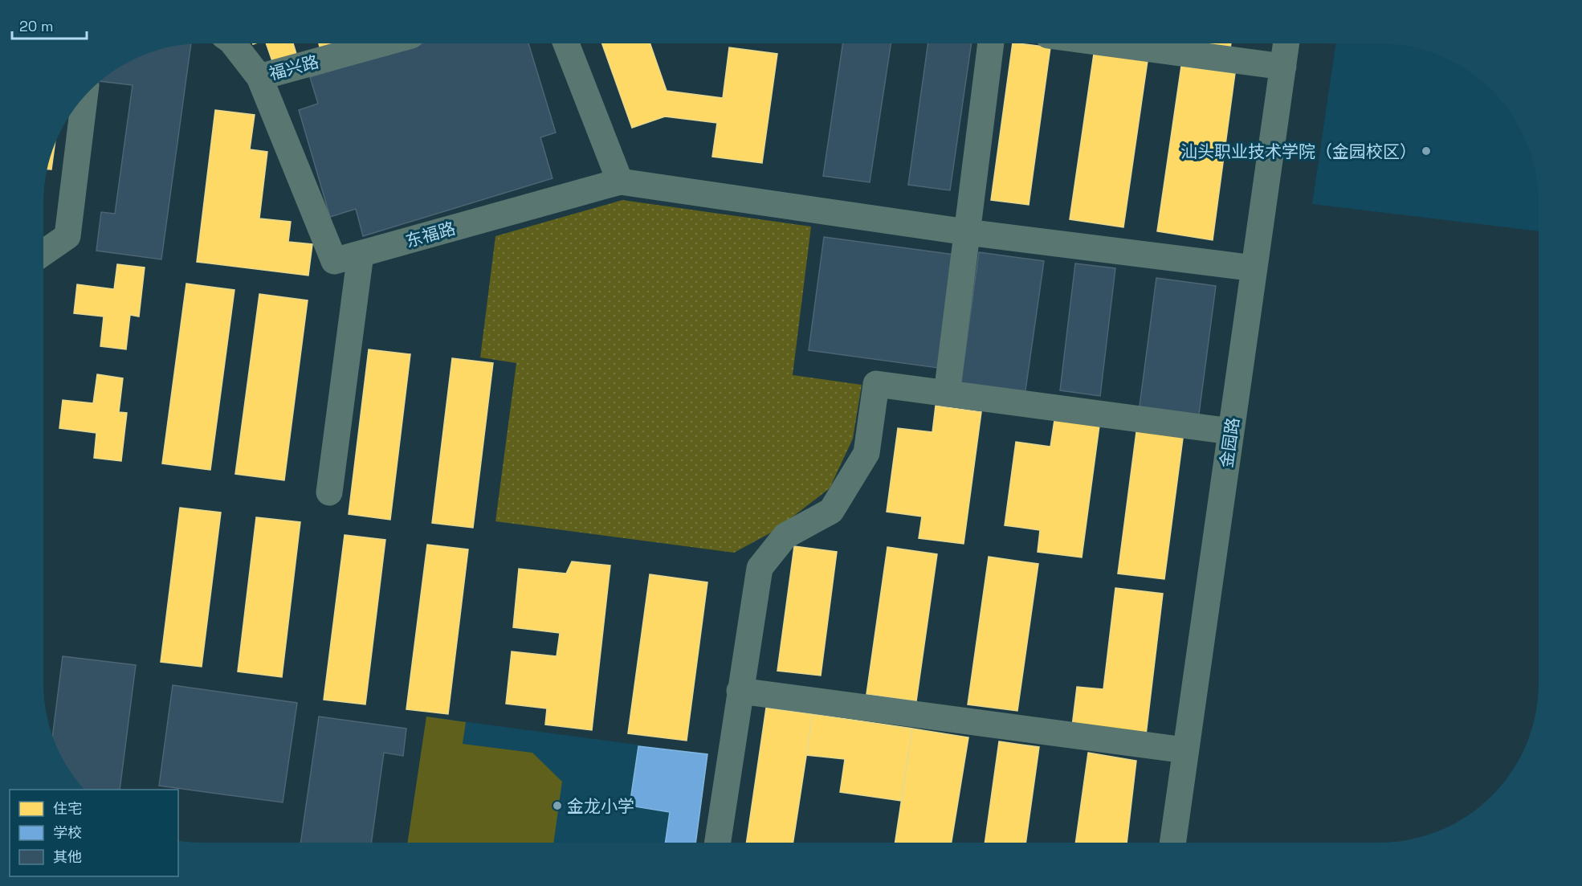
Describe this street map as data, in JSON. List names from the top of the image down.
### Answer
{
  "streets": {
    "street": ["福兴路", "东福路", "金园路"]
  },
  "crossings": [
    ["福兴路", "东福路"]
  ],
  "places": ["汕头职业技术学院（金园校区）", "金龙小学"],
  "legend": ["住宅", "学校", "其他"],
  "scale_bar": "20 m"
}
